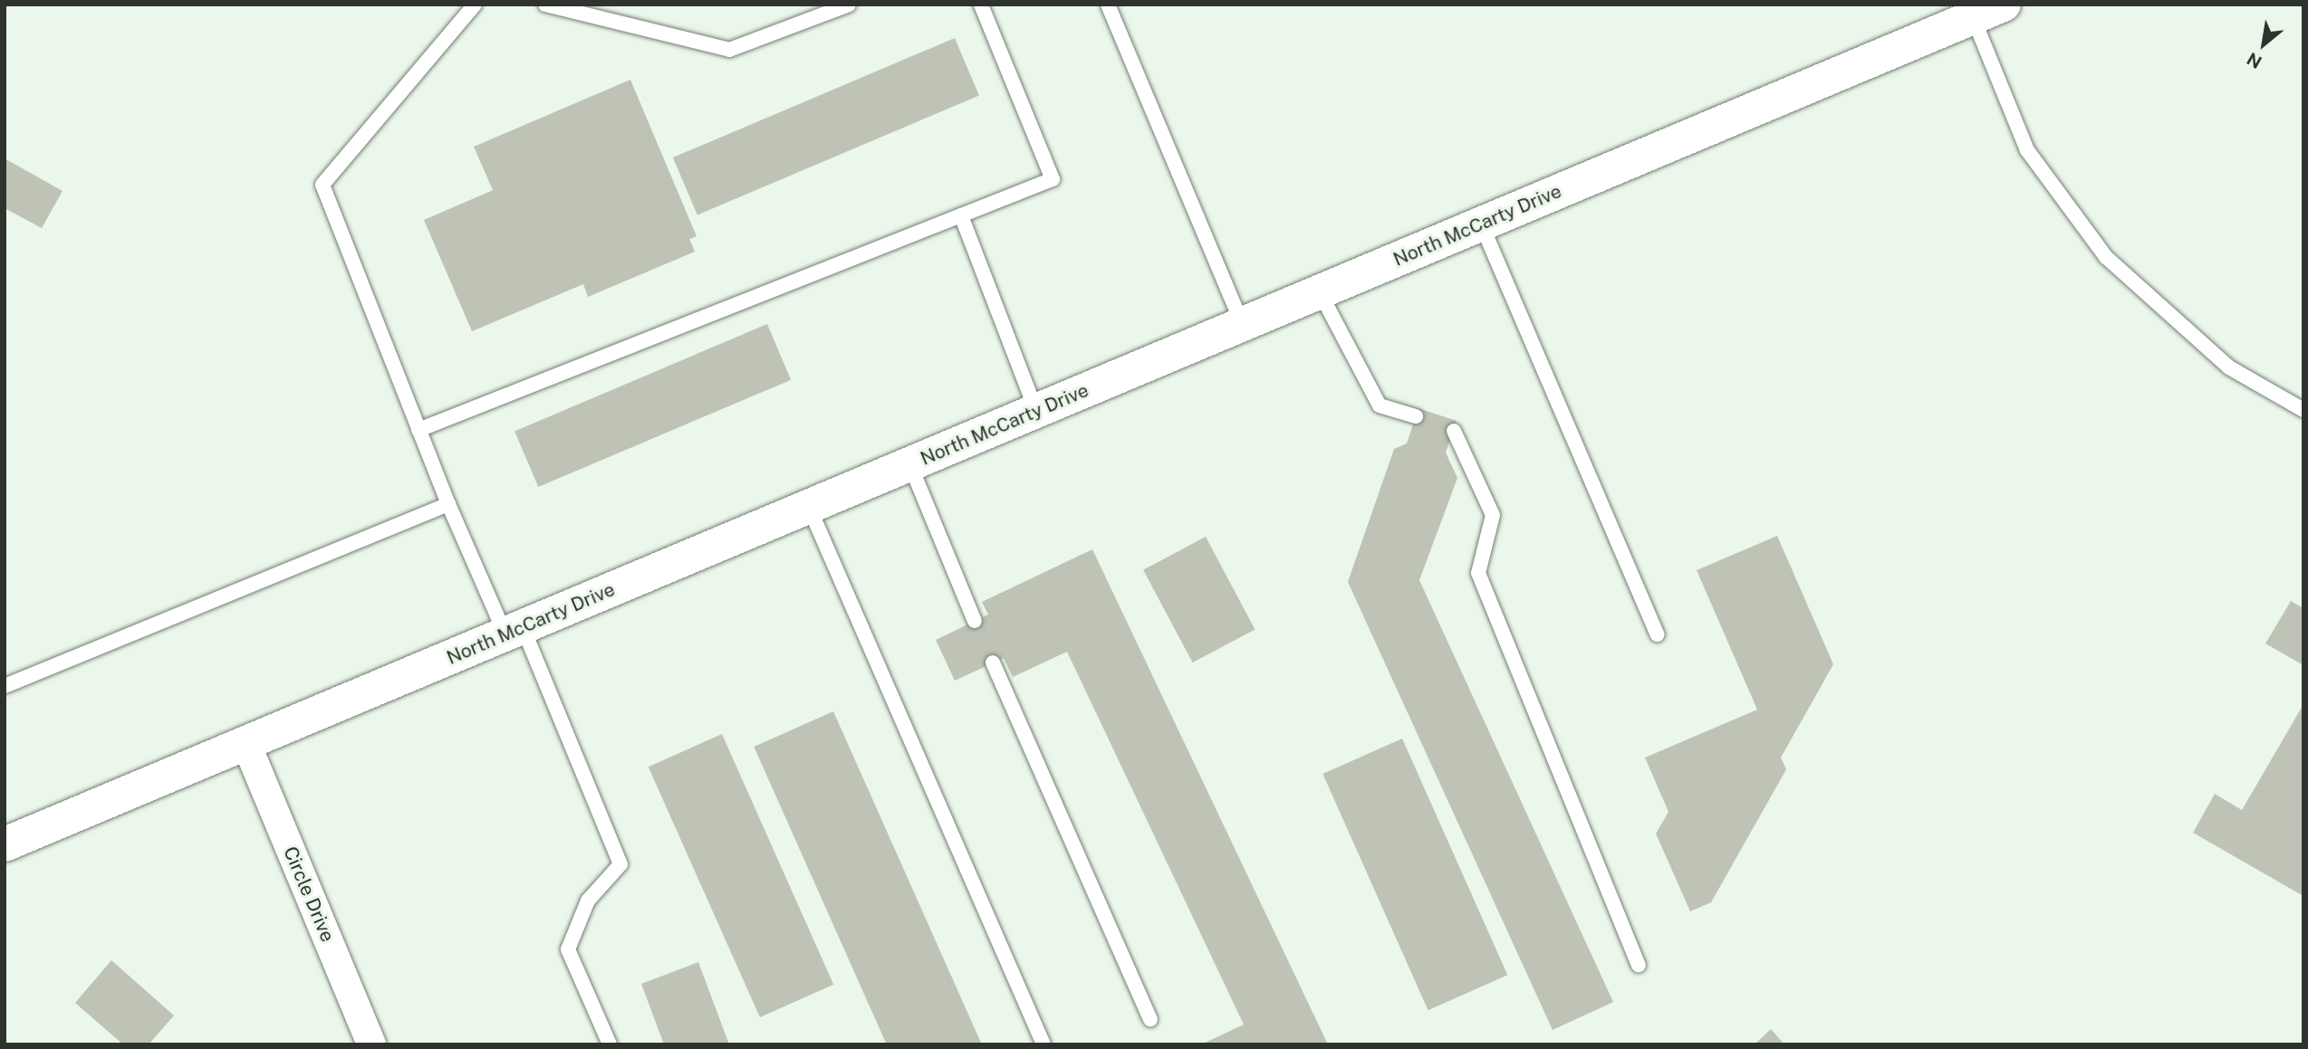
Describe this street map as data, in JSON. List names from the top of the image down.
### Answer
{
  "streets": {
    "main road": ["North McCarty Drive"],
    "street": ["Circle Drive"]
  },
  "crossings": [
    ["North McCarty Drive", "Circle Drive"]
  ],
  "north": "bottom left"
}
